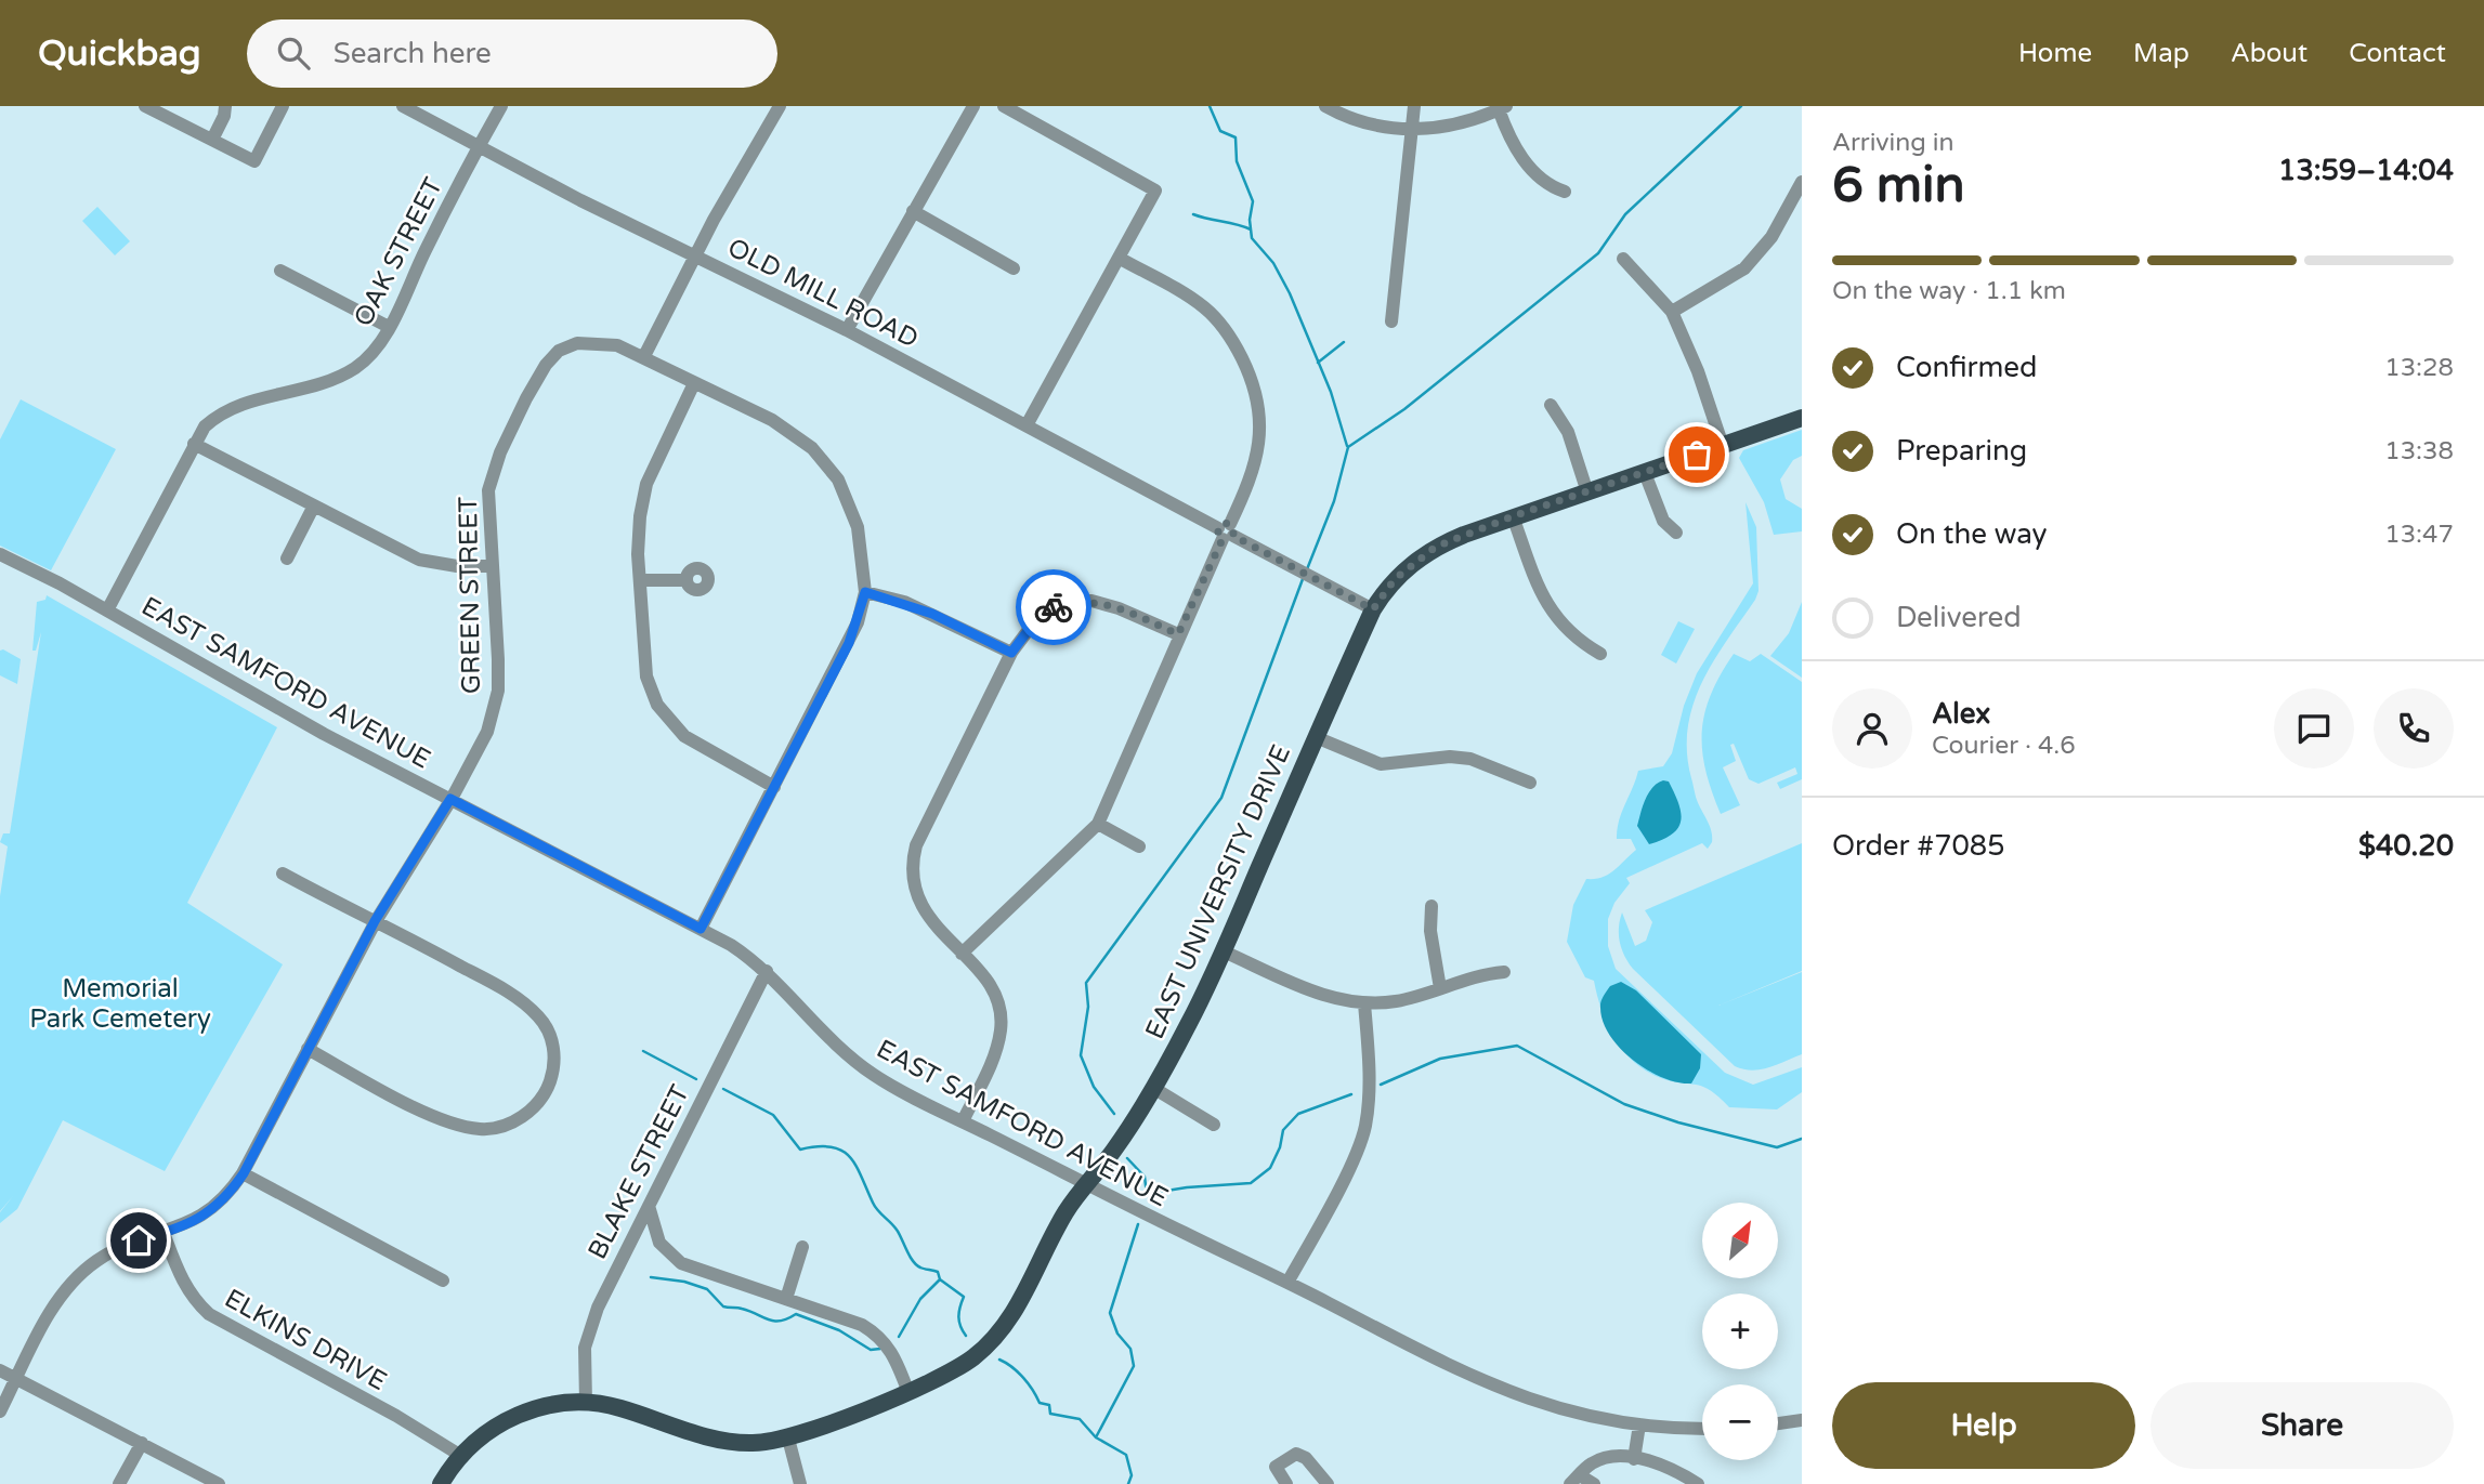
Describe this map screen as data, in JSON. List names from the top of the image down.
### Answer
{
  "streets": {
    "main road": ["EAST UNIVERSITY DRIVE"],
    "street": [
      "OAK STREET",
      "OLD MILL ROAD",
      "GREEN STREET",
      "EAST SAMFORD AVENUE",
      "BLAKE STREET",
      "ELKINS DRIVE"
    ]
  },
  "crossings": [
    ["OAK STREET", "OLD MILL ROAD"],
    ["OAK STREET", "EAST SAMFORD AVENUE"],
    ["OLD MILL ROAD", "EAST UNIVERSITY DRIVE"],
    ["GREEN STREET", "EAST SAMFORD AVENUE"],
    ["GREEN STREET", "ELKINS DRIVE"],
    ["EAST SAMFORD AVENUE", "EAST UNIVERSITY DRIVE"],
    ["EAST SAMFORD AVENUE", "BLAKE STREET"],
    ["EAST UNIVERSITY DRIVE", "BLAKE STREET"],
    ["EAST UNIVERSITY DRIVE", "ELKINS DRIVE"]
  ],
  "parks": ["Memorial Park Cemetery"],
  "north": "top right",
  "page": {
    "header": "Quickbag",
    "search": "Search here",
    "nav": [
      "Home",
      "Map",
      "About",
      "Contact"
    ],
    "heading": ["6 min", "Arriving in", "13:59–14:04"],
    "panel": [
      "Alex",
      "Courier · 4.6",
      "Order #7085",
      "$40.20"
    ],
    "bar": "On the way · 1.1 km",
    "list": [
      ["Confirmed", "13:28"],
      ["Preparing", "13:38"],
      ["On the way", "13:47"],
      "Delivered"
    ],
    "map_buttons": ["+", "−"],
    "buttons": ["Help", "Share"]
  }
}
